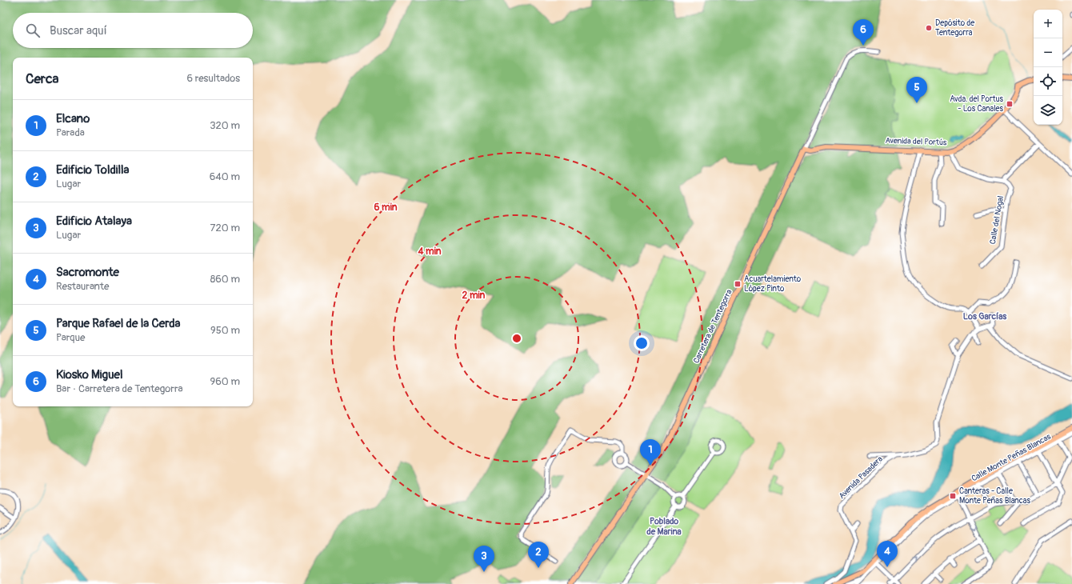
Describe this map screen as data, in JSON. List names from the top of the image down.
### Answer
{
  "streets": {
    "main road": ["Avenida del Portús", "Carretera de Tentegorra", "Calle Monte Peñas Blancas"],
    "street": ["Calle del Nogal", "Avenida Pasadera"]
  },
  "crossings": [
    ["Avenida del Portús", "Calle del Nogal"],
    ["Avenida del Portús", "Carretera de Tentegorra"]
  ],
  "districts": ["Los Garcías", "Poblado de Marina"],
  "places": {
    "other": ["Depósito de Tentegorra"],
    "transit": ["Avda. del Portus - Los Canales", "Acuartelamiento López Pinto", "Canteras - Calle Monte Peñas Blancas"]
  },
  "page": {
    "map_buttons": ["+", "−"],
    "search": "Buscar aquí",
    "pins": [
      "6",
      "5",
      "1",
      "4",
      "2",
      "3"
    ],
    "heading": ["Cerca", "6 resultados"],
    "list": [
      {
        "mark": "1",
        "name": "Elcano",
        "note": "Parada",
        "value": "320 m"
      },
      {
        "mark": "2",
        "name": "Edificio Toldilla",
        "note": "Lugar",
        "value": "640 m"
      },
      {
        "mark": "3",
        "name": "Edificio Atalaya",
        "note": "Lugar",
        "value": "720 m"
      },
      {
        "mark": "4",
        "name": "Sacromonte",
        "note": "Restaurante",
        "value": "860 m"
      },
      {
        "mark": "5",
        "name": "Parque Rafael de la Cerda",
        "note": "Parque",
        "value": "950 m"
      },
      {
        "mark": "6",
        "name": "Kiosko Miguel",
        "note": "Bar · Carretera de Tentegorra",
        "value": "960 m"
      }
    ]
  },
  "rings": ["6 min", "4 min", "2 min"]
}
